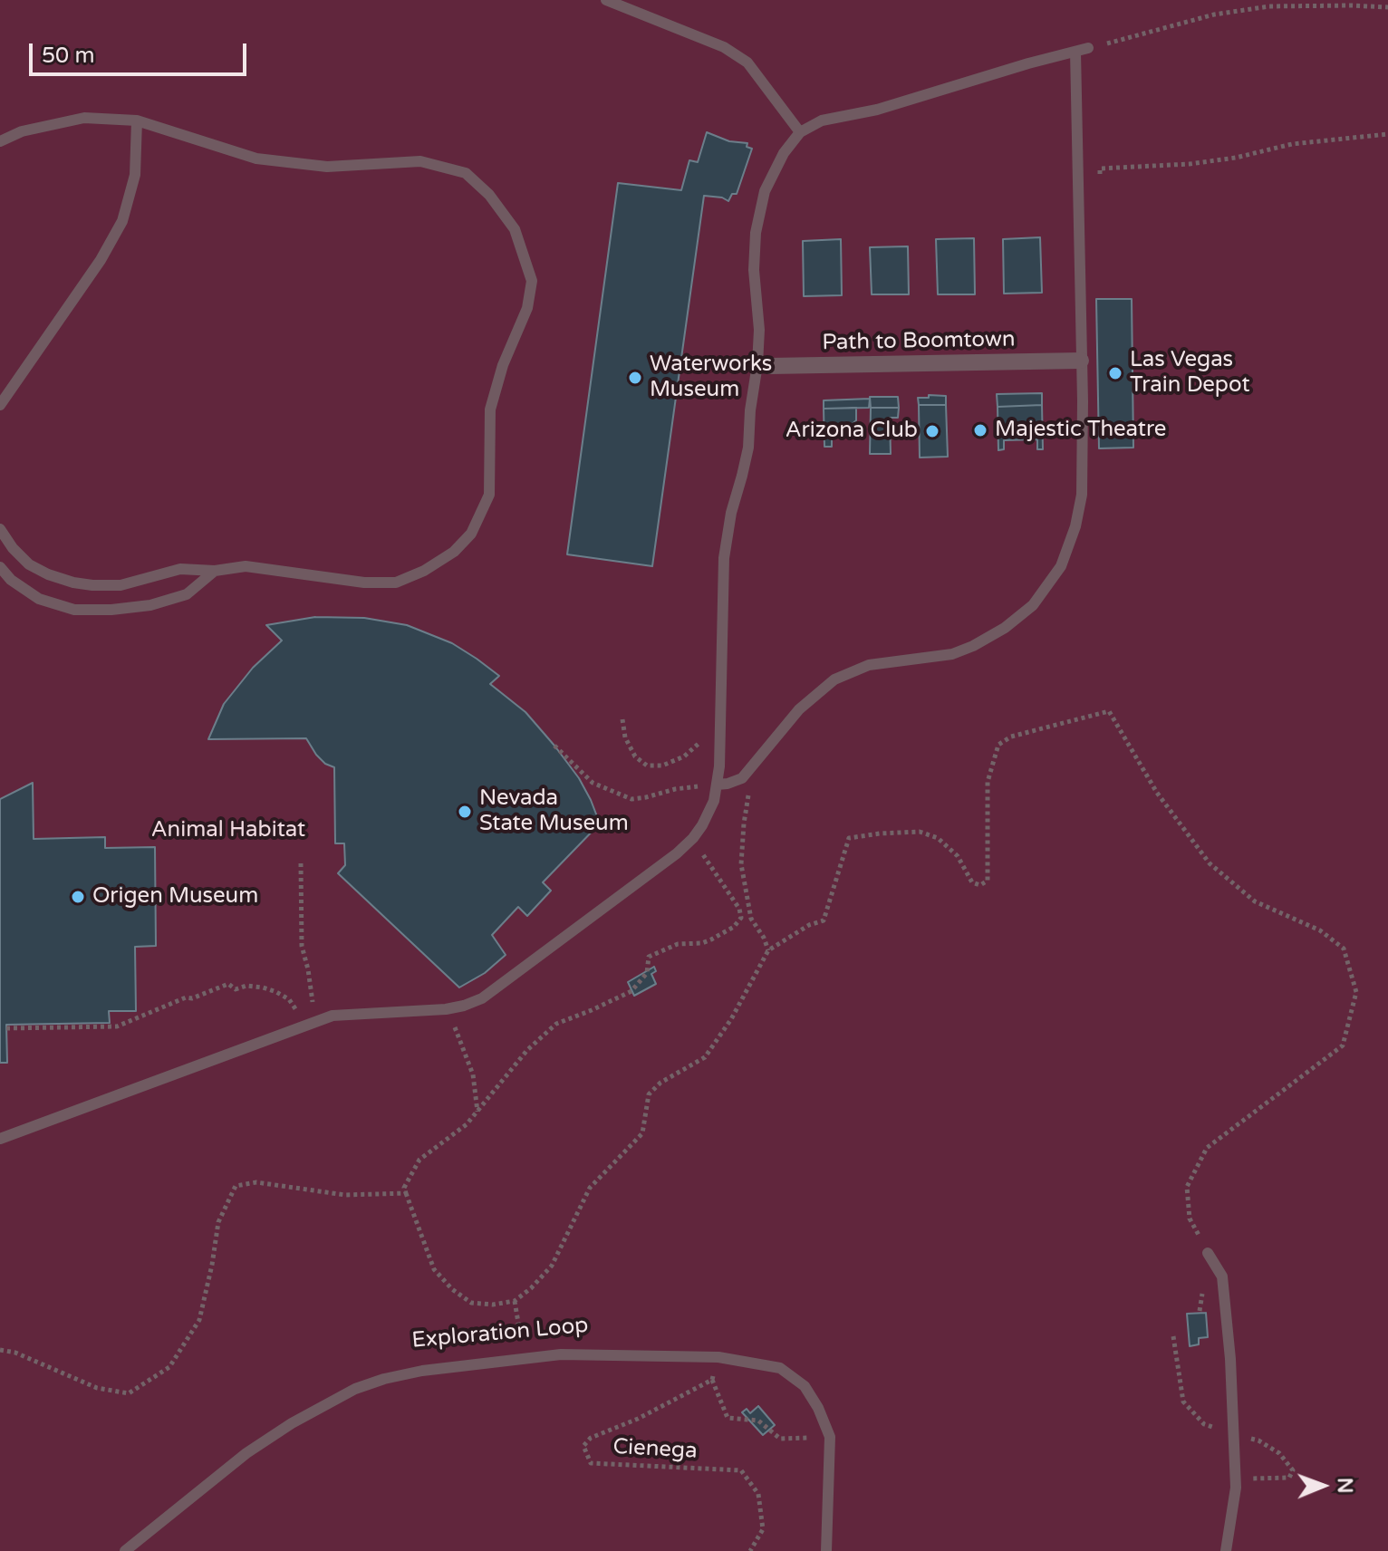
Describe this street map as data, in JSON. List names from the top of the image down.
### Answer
{
  "streets": {
    "street": ["Path to Boomtown"],
    "path": ["Cienega"]
  },
  "parks": ["Animal Habitat"],
  "places": [
    "Las Vegas Train Depot",
    "Waterworks Museum",
    "Majestic Theatre",
    "Arizona Club",
    "Nevada State Museum",
    "Origen Museum"
  ],
  "scale_bar": "50 m",
  "north": "right"
}
